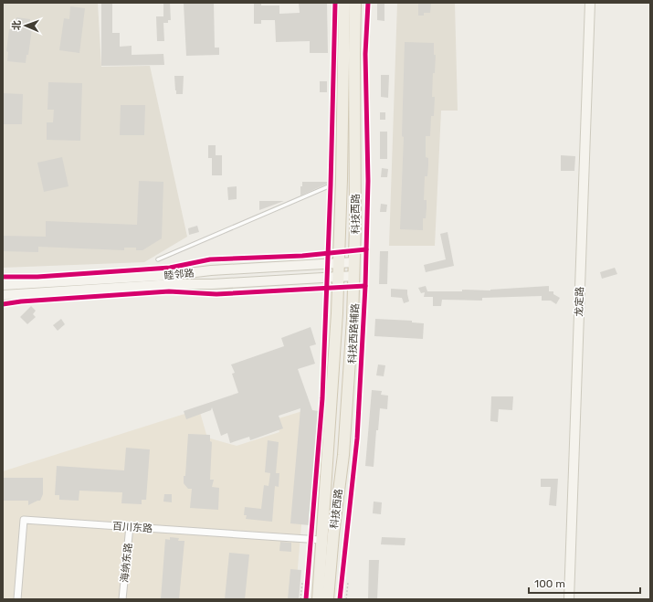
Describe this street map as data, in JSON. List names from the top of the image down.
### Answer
{
  "streets": {
    "main road": ["科技西路"],
    "street": [
      "睦邻路",
      "龙定路",
      "百川东路",
      "海纳东路"
    ],
    "cycle path": ["科技西路辅路"]
  },
  "crossings": [
    ["科技西路", "睦邻路"],
    ["科技西路", "百川东路"],
    ["百川东路", "海纳东路"]
  ],
  "scale_bar": "100 m",
  "north": "left"
}
